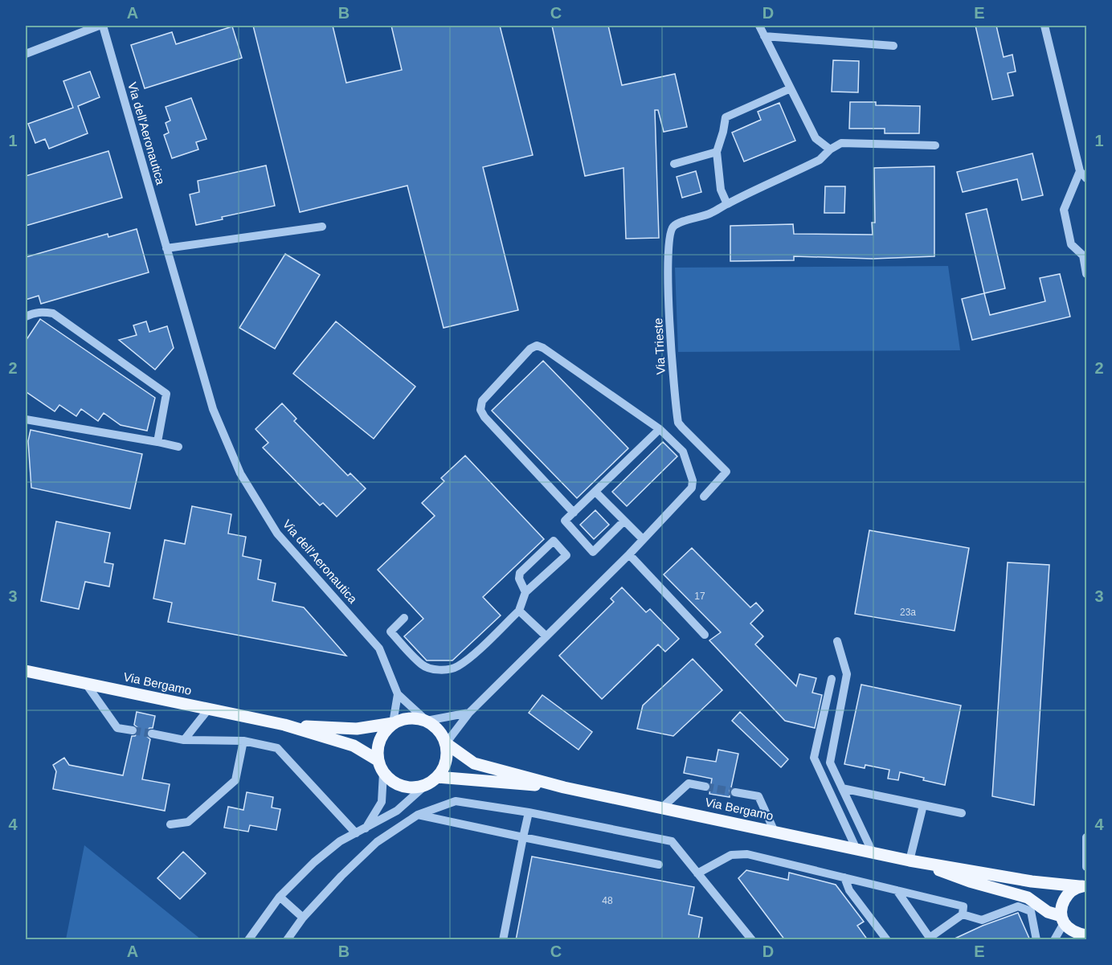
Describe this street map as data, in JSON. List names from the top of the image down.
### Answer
{
  "streets": {
    "main road": ["Via Bergamo"],
    "street": ["Via dell'Aeronautica", "Via Trieste"]
  },
  "crossings": [
    ["Via dell'Aeronautica", "Via Bergamo"]
  ],
  "house_numbers": ["17", "23a", "48"],
  "grid": {
    "columns": [
      "A",
      "B",
      "C",
      "D",
      "E"
    ],
    "rows": [
      "1",
      "2",
      "3",
      "4"
    ]
  }
}
